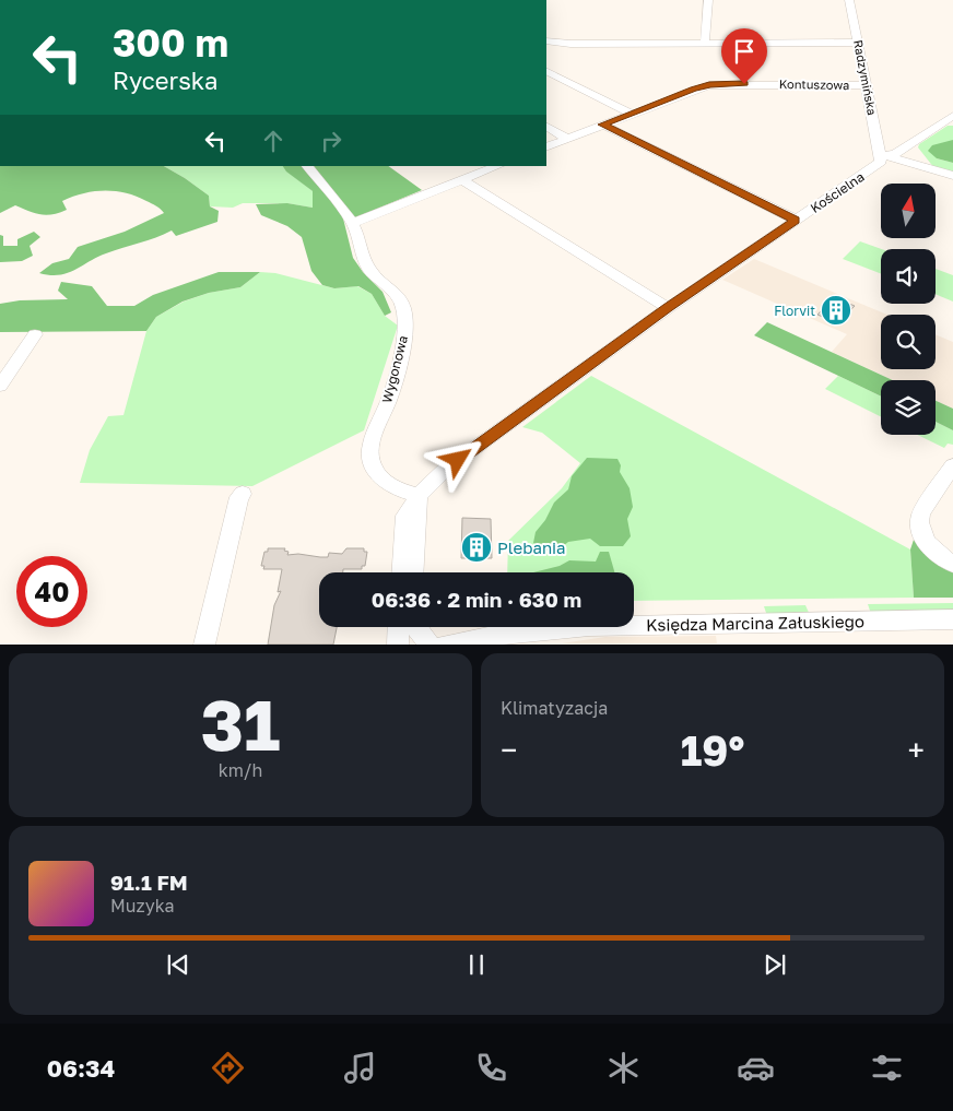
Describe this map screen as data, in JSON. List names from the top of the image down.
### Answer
{
  "streets": {
    "street": [
      "Radzymińska",
      "Kontuszowa",
      "Kościelna",
      "Wygonowa",
      "Księdza Marcina Załuskiego"
    ]
  },
  "crossings": [
    ["Radzymińska", "Kontuszowa"],
    ["Radzymińska", "Kościelna"],
    ["Kościelna", "Wygonowa"]
  ],
  "places": {
    "building": ["Florvit", "Plebania"]
  },
  "north": "top",
  "page": {
    "turn": ["300 m", "Rycerska"],
    "limit": "40",
    "trip": "06:36 · 2 min · 630 m",
    "tile": [
      ["31", "km/h"],
      "Klimatyzacja"
    ],
    "heat": ["−", "19°", "+"],
    "song": ["91.1 FM", "Muzyka"],
    "tabs": "06:34"
  }
}
